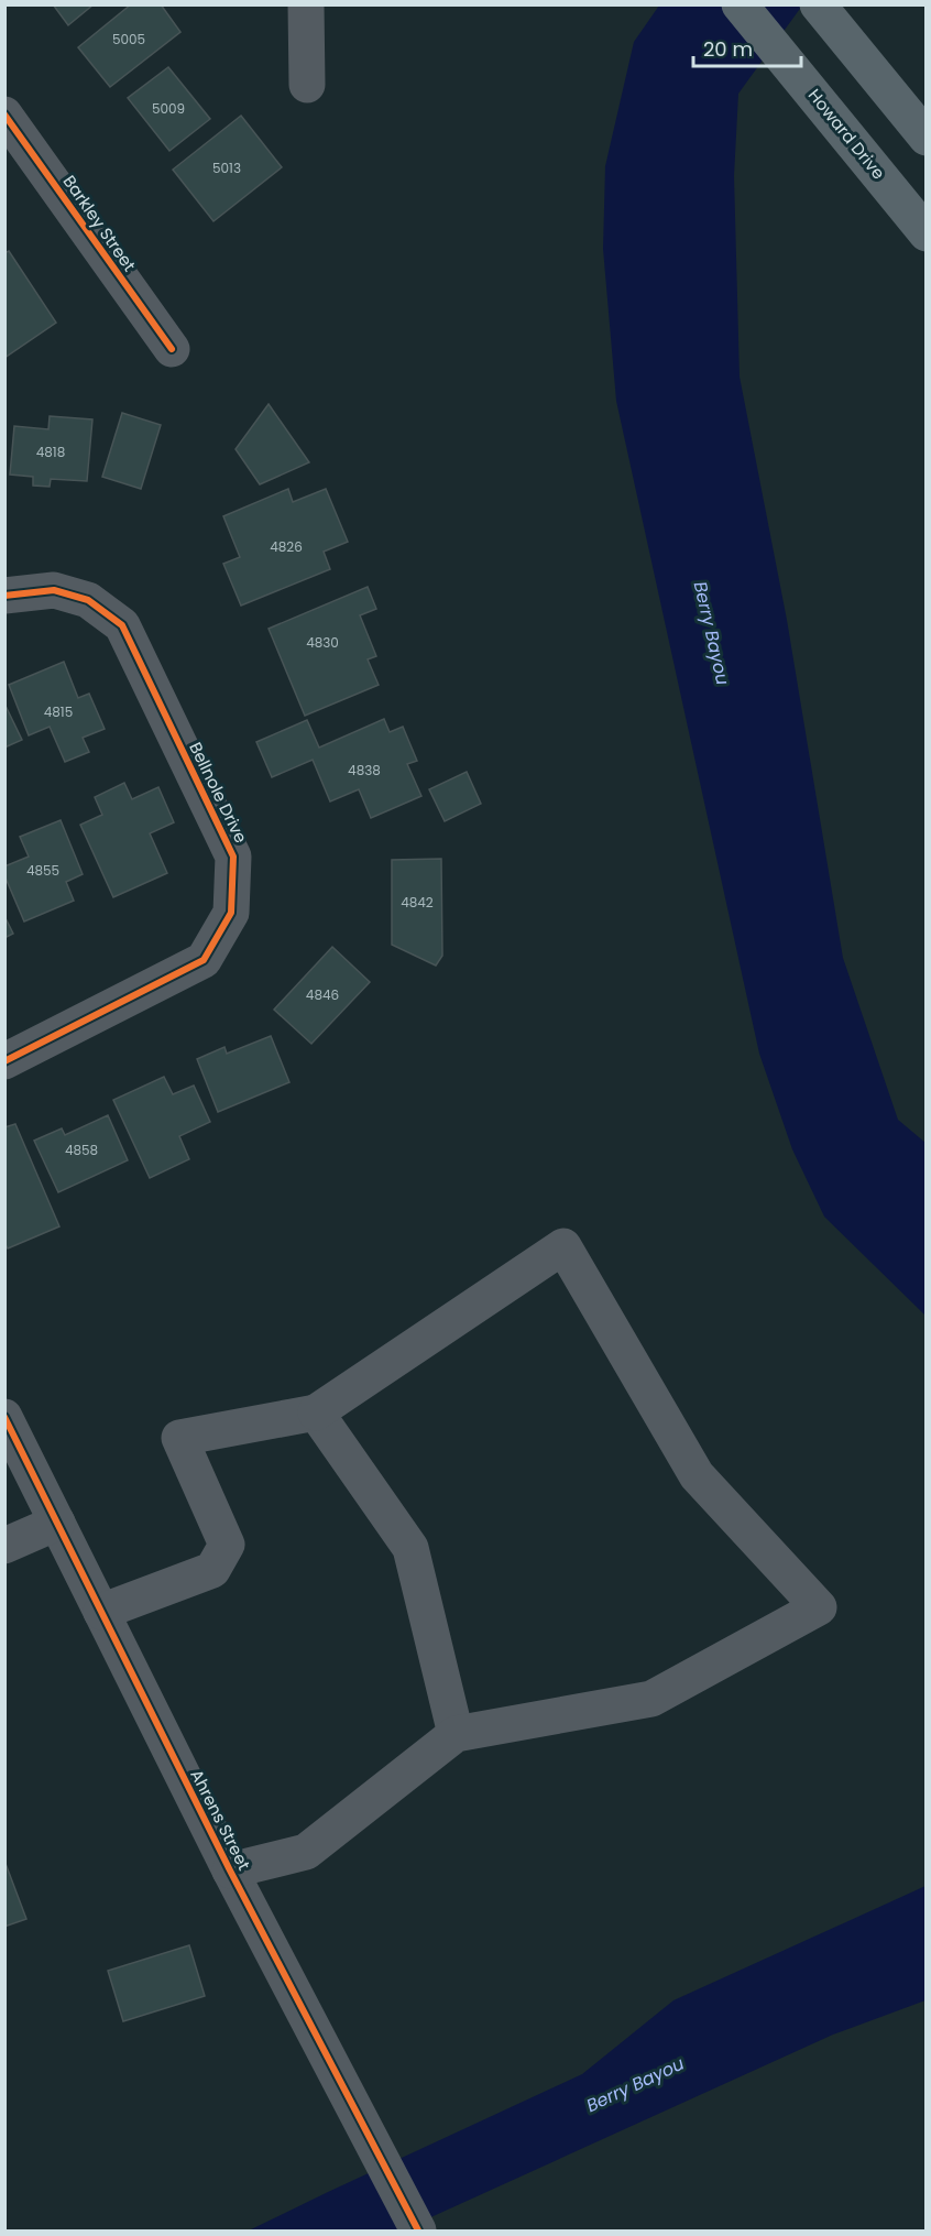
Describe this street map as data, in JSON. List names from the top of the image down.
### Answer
{
  "streets": {
    "main road": ["Howard Drive"],
    "street": ["Barkley Street", "Bellnole Drive", "Ahrens Street"]
  },
  "water": ["Berry Bayou"],
  "house_numbers": [
    "5005",
    "5009",
    "5013",
    "4818",
    "4826",
    "4830",
    "4815",
    "4838",
    "4855",
    "4842",
    "4846",
    "4858"
  ],
  "scale_bar": "20 m"
}
